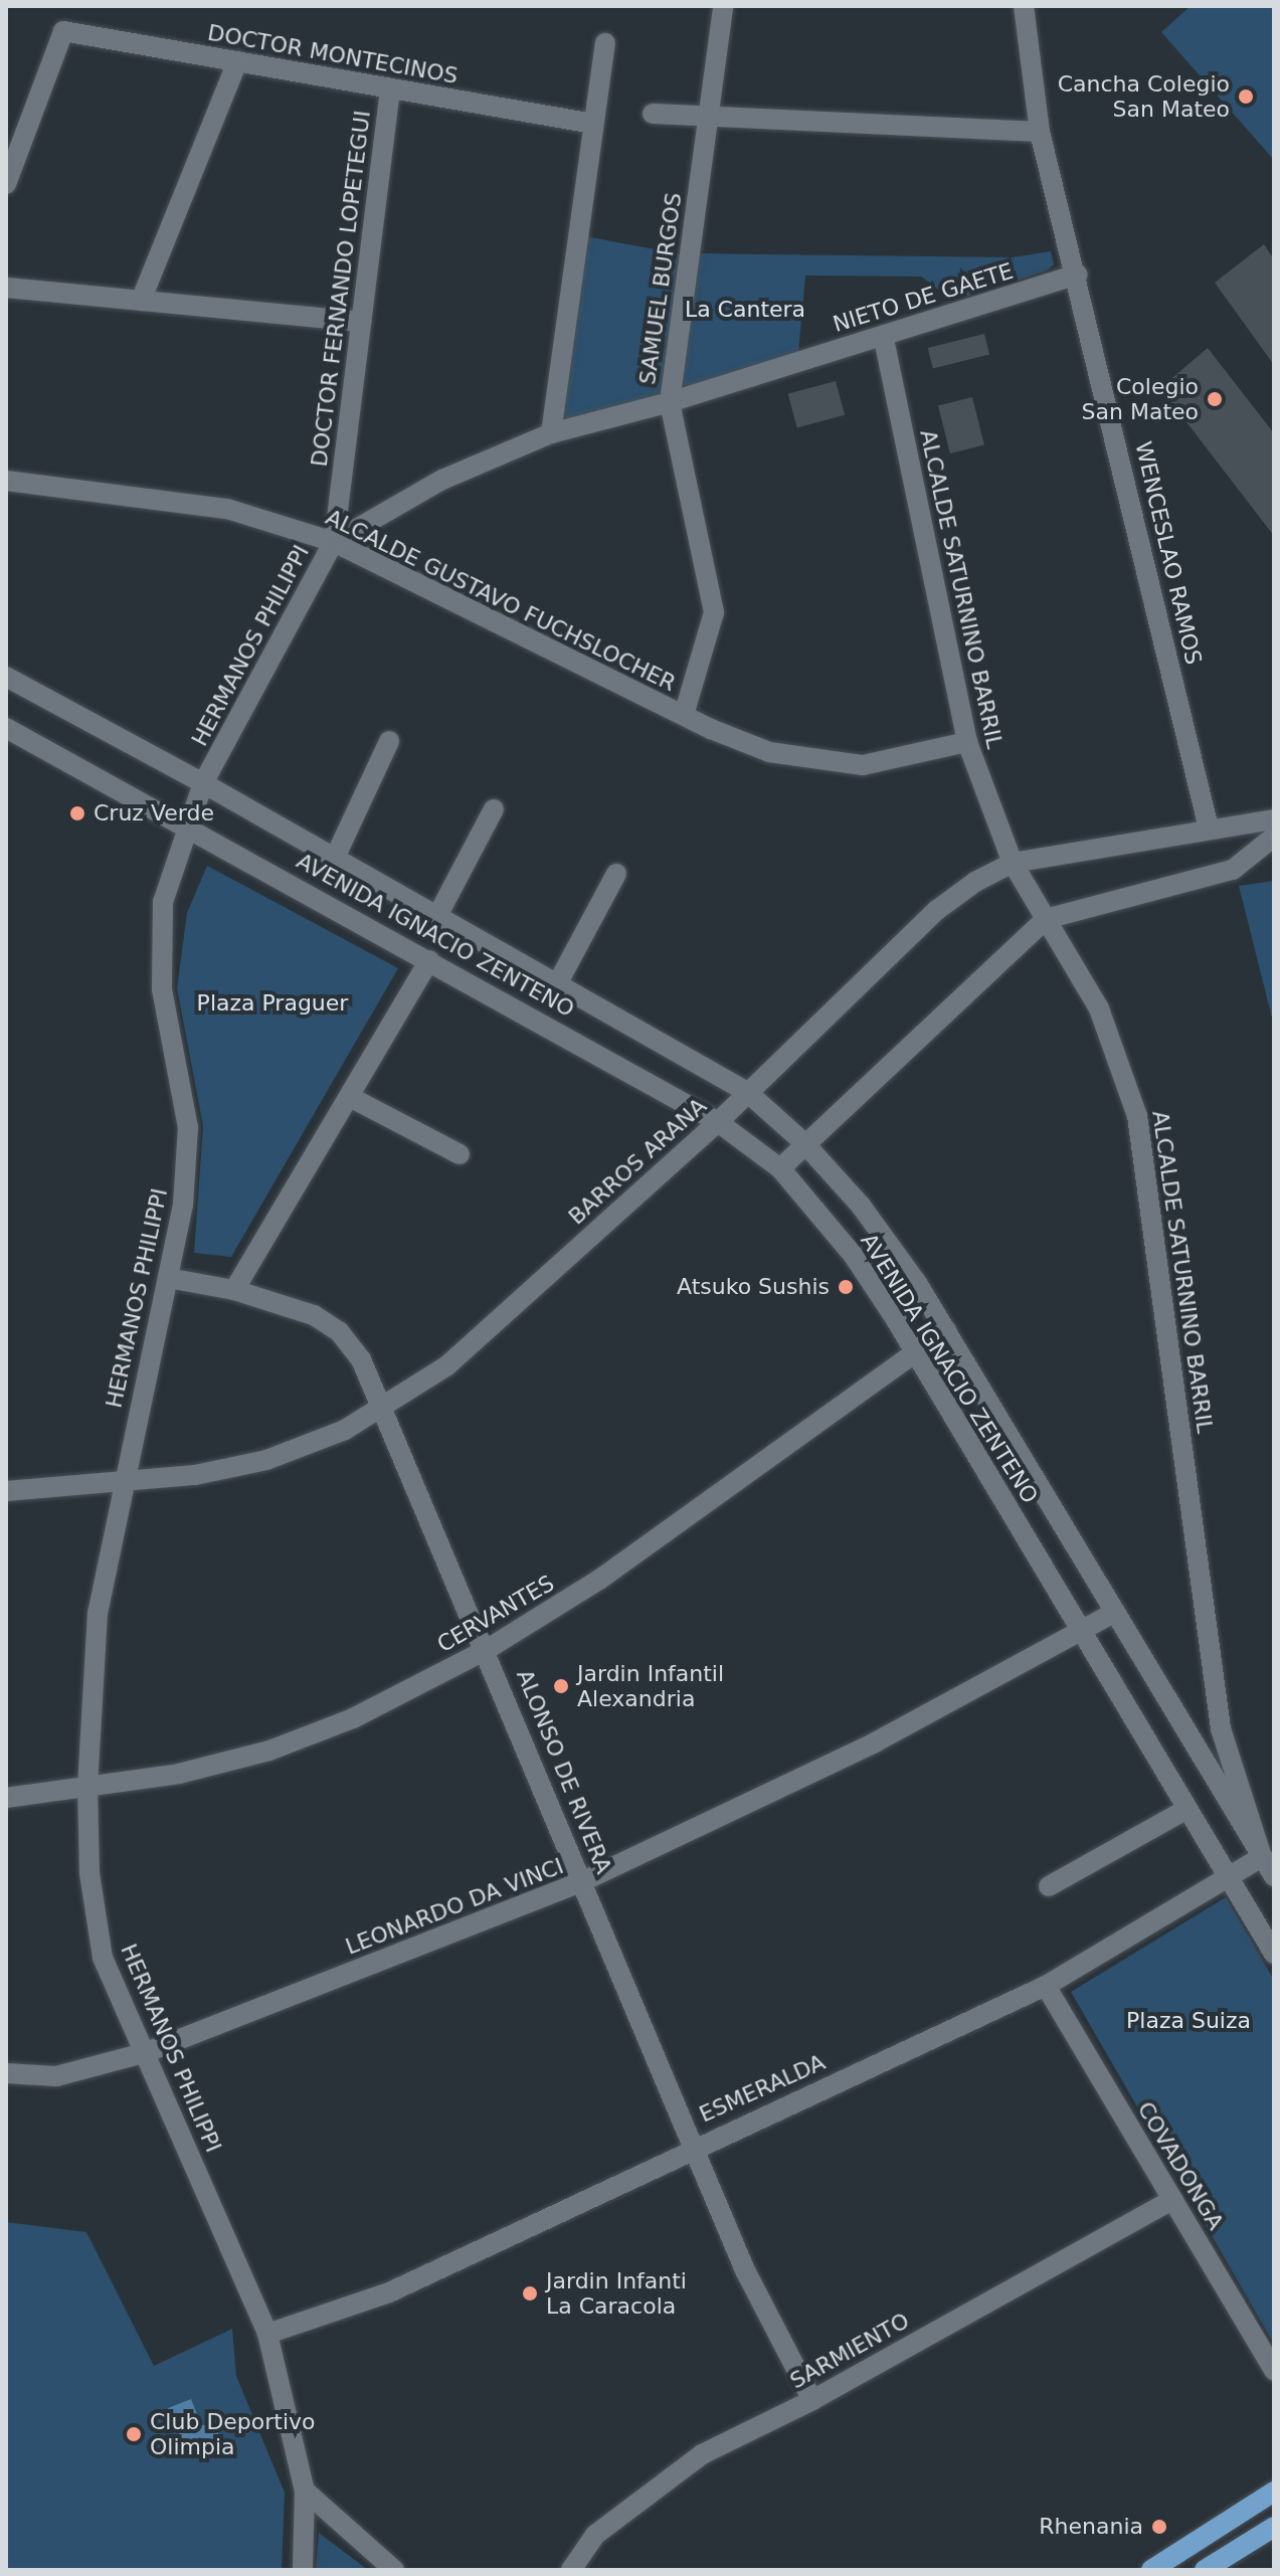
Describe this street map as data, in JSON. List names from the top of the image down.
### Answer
{
  "streets": {
    "street": [
      "DOCTOR MONTECINOS",
      "DOCTOR FERNANDO LOPETEGUI",
      "SAMUEL BURGOS",
      "NIETO DE GAETE",
      "WENCESLAO RAMOS",
      "ALCALDE SATURNINO BARRIL",
      "ALCALDE GUSTAVO FUCHSLOCHER",
      "HERMANOS PHILIPPI",
      "AVENIDA IGNACIO ZENTENO",
      "BARROS ARANA",
      "CERVANTES",
      "ALONSO DE RIVERA",
      "LEONARDO DA VINCI",
      "ESMERALDA",
      "COVADONGA",
      "SARMIENTO"
    ]
  },
  "crossings": [
    ["DOCTOR MONTECINOS", "DOCTOR FERNANDO LOPETEGUI"],
    ["DOCTOR FERNANDO LOPETEGUI", "ALCALDE GUSTAVO FUCHSLOCHER"],
    ["DOCTOR FERNANDO LOPETEGUI", "HERMANOS PHILIPPI"],
    ["SAMUEL BURGOS", "NIETO DE GAETE"],
    ["SAMUEL BURGOS", "ALCALDE GUSTAVO FUCHSLOCHER"],
    ["NIETO DE GAETE", "WENCESLAO RAMOS"],
    ["NIETO DE GAETE", "ALCALDE SATURNINO BARRIL"],
    ["NIETO DE GAETE", "HERMANOS PHILIPPI"],
    ["WENCESLAO RAMOS", "BARROS ARANA"],
    ["ALCALDE SATURNINO BARRIL", "ALCALDE GUSTAVO FUCHSLOCHER"],
    ["ALCALDE SATURNINO BARRIL", "AVENIDA IGNACIO ZENTENO"],
    ["ALCALDE SATURNINO BARRIL", "BARROS ARANA"],
    ["ALCALDE SATURNINO BARRIL", "ESMERALDA"],
    ["ALCALDE GUSTAVO FUCHSLOCHER", "HERMANOS PHILIPPI"],
    ["HERMANOS PHILIPPI", "AVENIDA IGNACIO ZENTENO"],
    ["HERMANOS PHILIPPI", "BARROS ARANA"],
    ["HERMANOS PHILIPPI", "CERVANTES"],
    ["HERMANOS PHILIPPI", "ALONSO DE RIVERA"],
    ["HERMANOS PHILIPPI", "LEONARDO DA VINCI"],
    ["HERMANOS PHILIPPI", "ESMERALDA"],
    ["AVENIDA IGNACIO ZENTENO", "BARROS ARANA"],
    ["AVENIDA IGNACIO ZENTENO", "CERVANTES"],
    ["AVENIDA IGNACIO ZENTENO", "LEONARDO DA VINCI"],
    ["AVENIDA IGNACIO ZENTENO", "ESMERALDA"],
    ["BARROS ARANA", "ALONSO DE RIVERA"],
    ["CERVANTES", "ALONSO DE RIVERA"],
    ["ALONSO DE RIVERA", "LEONARDO DA VINCI"],
    ["ALONSO DE RIVERA", "ESMERALDA"],
    ["ALONSO DE RIVERA", "SARMIENTO"],
    ["ESMERALDA", "COVADONGA"],
    ["COVADONGA", "SARMIENTO"]
  ],
  "parks": ["La Cantera", "Plaza Praguer", "Plaza Suiza"],
  "places": [
    "Cancha Colegio San Mateo",
    "Colegio San Mateo",
    "Cruz Verde",
    "Atsuko Sushis",
    "Jardin Infantil Alexandria",
    "Jardin Infanti La Caracola",
    "Club Deportivo Olimpia",
    "Rhenania"
  ]
}
